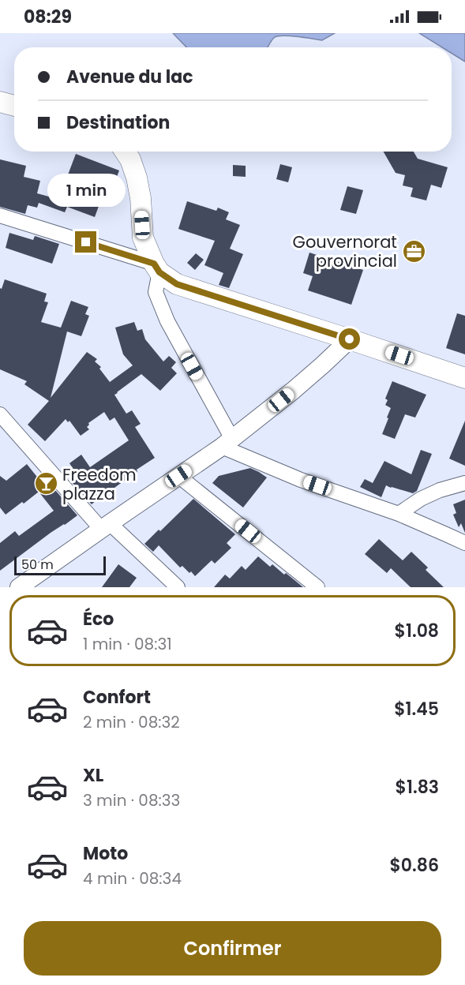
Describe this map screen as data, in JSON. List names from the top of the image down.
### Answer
{
  "places": {
    "office": ["Gouvernorat provincial"],
    "bar": ["Freedom plazza"]
  },
  "scale_bar": "50 m",
  "page": {
    "status": "08:29",
    "banner": ["Avenue du lac", "Destination"],
    "bubble": "1 min",
    "scale": "50 m",
    "list": [
      {
        "name": "Éco",
        "note": "1 min · 08:31",
        "value": "$1.08"
      },
      {
        "name": "Confort",
        "note": "2 min · 08:32",
        "value": "$1.45"
      },
      {
        "name": "XL",
        "note": "3 min · 08:33",
        "value": "$1.83"
      },
      {
        "name": "Moto",
        "note": "4 min · 08:34",
        "value": "$0.86"
      }
    ],
    "buttons": "Confirmer"
  }
}
